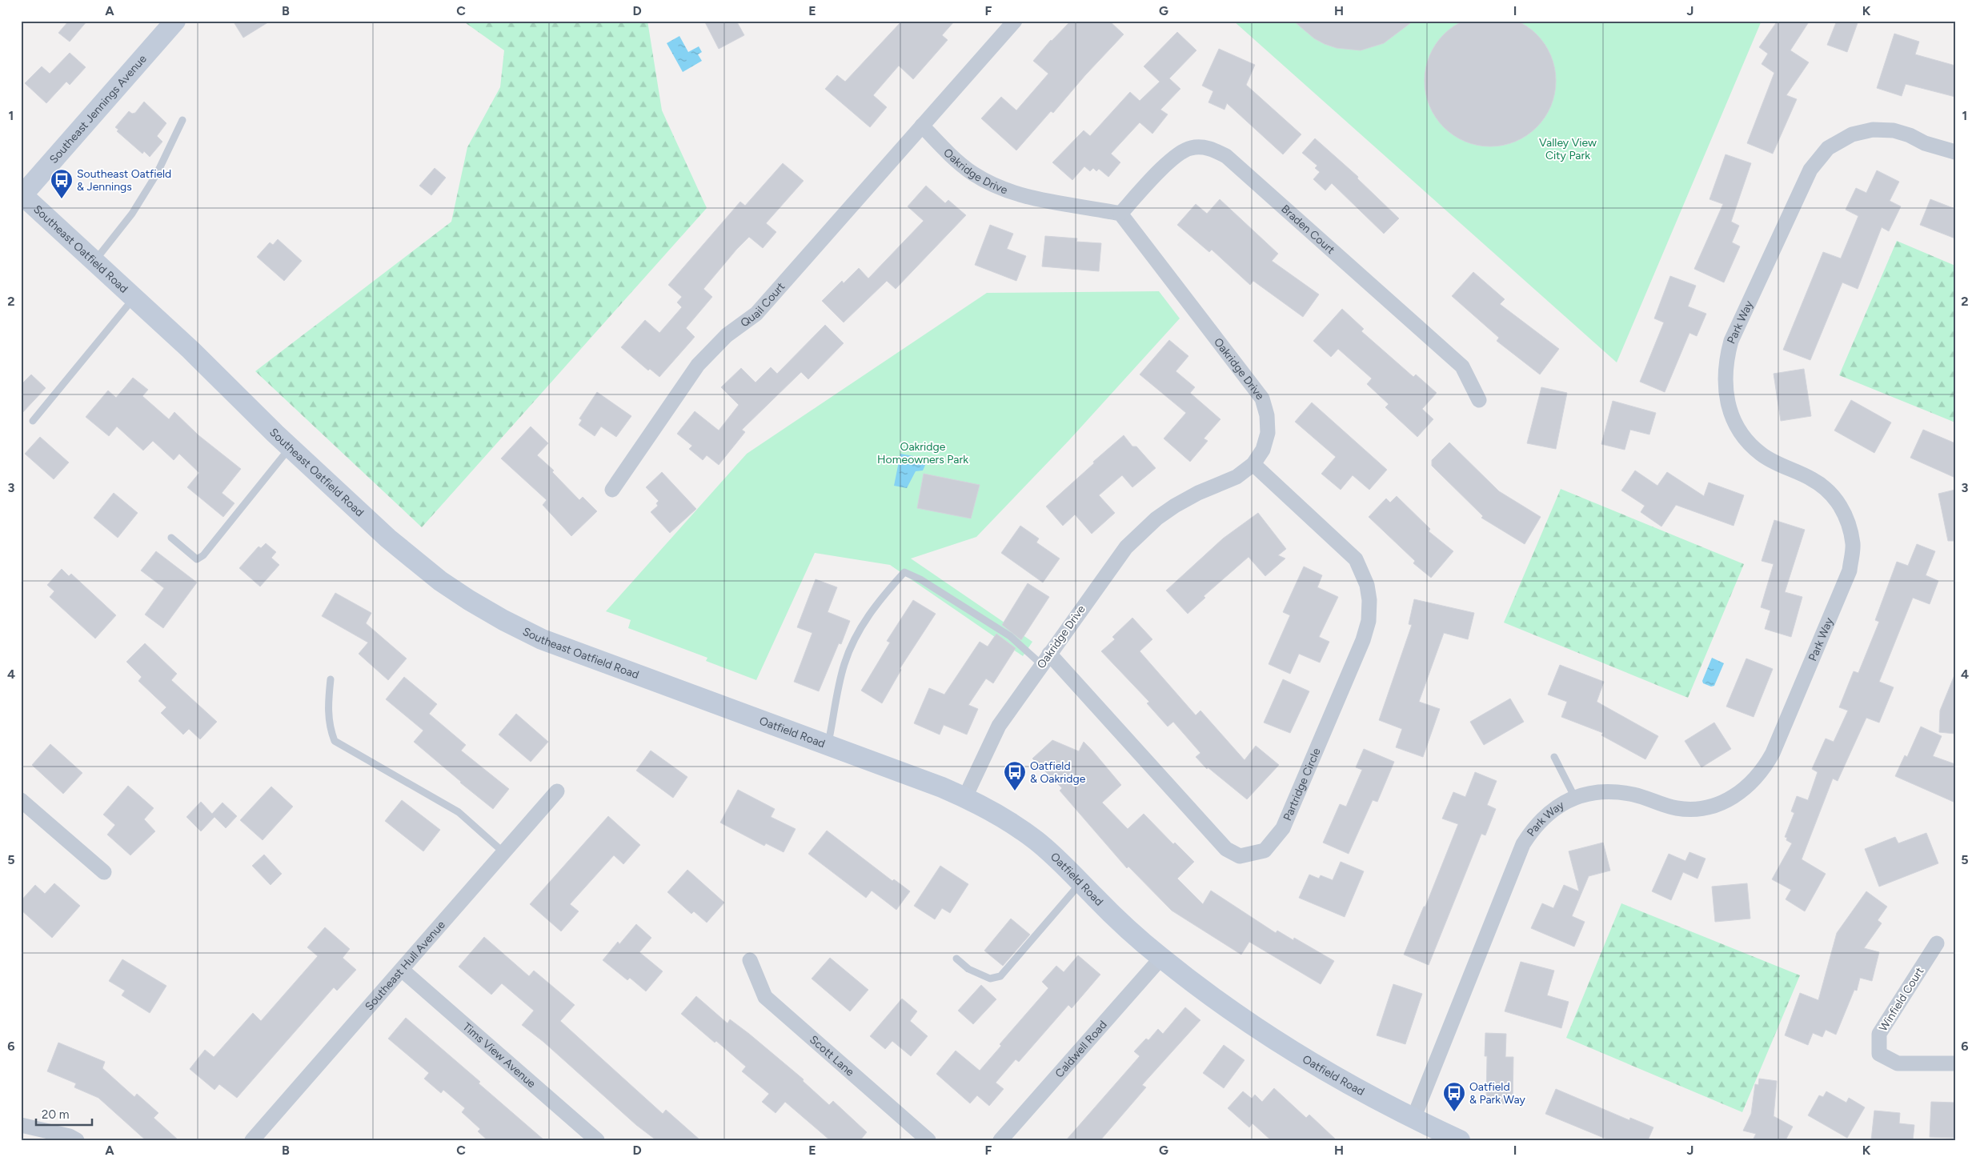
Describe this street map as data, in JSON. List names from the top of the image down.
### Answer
{
  "streets": {
    "main road": ["Southeast Jennings Avenue", "Southeast Oatfield Road", "Oatfield Road"],
    "street": [
      "Oakridge Drive",
      "Braden Court",
      "Quail Court",
      "Park Way",
      "Partridge Circle",
      "Southeast Hull Avenue",
      "Winfield Court",
      "Caldwell Road",
      "Tims View Avenue",
      "Scott Lane"
    ]
  },
  "crossings": [
    ["Southeast Jennings Avenue", "Southeast Oatfield Road"],
    ["Oakridge Drive", "Braden Court"],
    ["Oakridge Drive", "Quail Court"],
    ["Oakridge Drive", "Oatfield Road"],
    ["Oakridge Drive", "Partridge Circle"],
    ["Southeast Oatfield Road", "Oatfield Road"],
    ["Park Way", "Oatfield Road"],
    ["Oatfield Road", "Caldwell Road"],
    ["Southeast Hull Avenue", "Tims View Avenue"]
  ],
  "parks": ["Valley View City Park", "Oakridge Homeowners Park"],
  "places": {
    "bus stop": ["Southeast Oatfield & Jennings", "Oatfield & Oakridge", "Oatfield & Park Way"]
  },
  "scale_bar": "20 m",
  "grid": {
    "columns": [
      "A",
      "B",
      "C",
      "D",
      "E",
      "F",
      "G",
      "H",
      "I",
      "J",
      "K"
    ],
    "rows": [
      "1",
      "2",
      "3",
      "4",
      "5",
      "6"
    ]
  }
}
